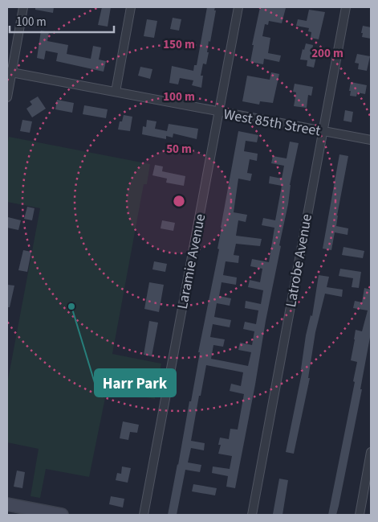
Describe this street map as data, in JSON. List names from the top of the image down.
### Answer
{
  "streets": {
    "street": ["West 85th Street", "Latrobe Avenue", "Laramie Avenue"]
  },
  "crossings": [
    ["West 85th Street", "Latrobe Avenue"],
    ["West 85th Street", "Laramie Avenue"]
  ],
  "places": ["Harr Park"],
  "scale_bar": "100 m",
  "rings": [
    "150 m",
    "200 m",
    "100 m",
    "50 m"
  ]
}
